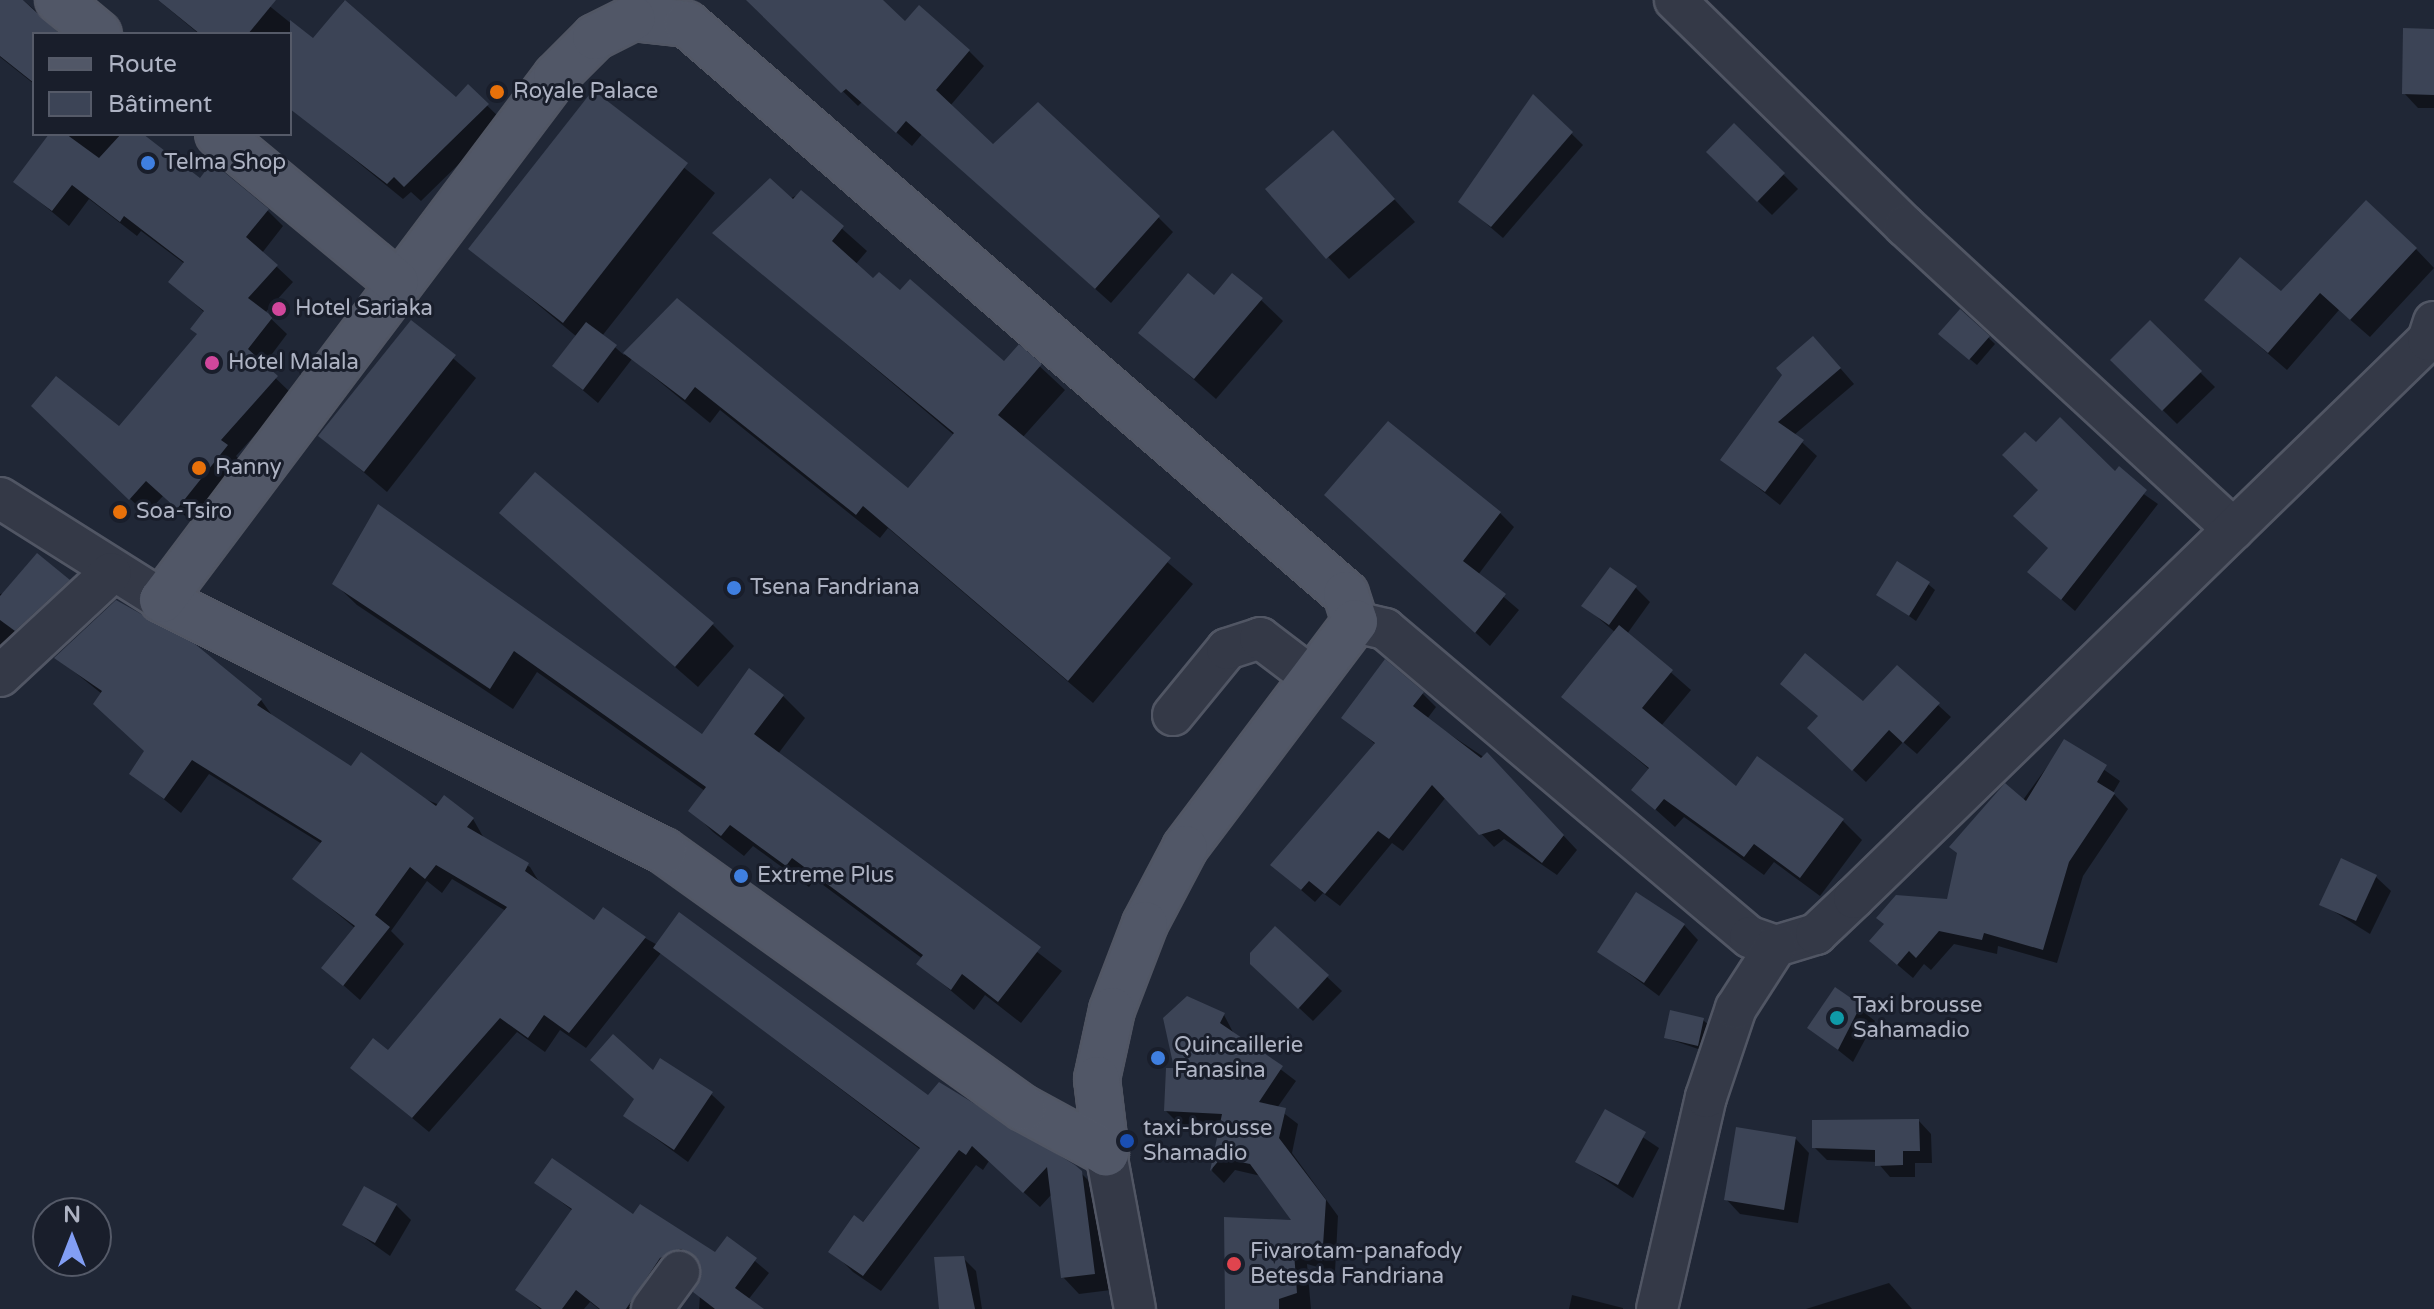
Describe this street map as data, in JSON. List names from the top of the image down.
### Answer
{
  "places": [
    "Royale Palace",
    "Telma Shop",
    "Hotel Sariaka",
    "Hotel Malala",
    "Ranny",
    "Soa-Tsiro",
    "Tsena Fandriana",
    "Extreme Plus",
    "Taxi brousse Sahamadio",
    "Quincaillerie Fanasina",
    "taxi-brousse Shamadio",
    "Fivarotam-panafody Betesda Fandriana"
  ],
  "legend": ["Route", "Bâtiment"],
  "north": "top"
}
